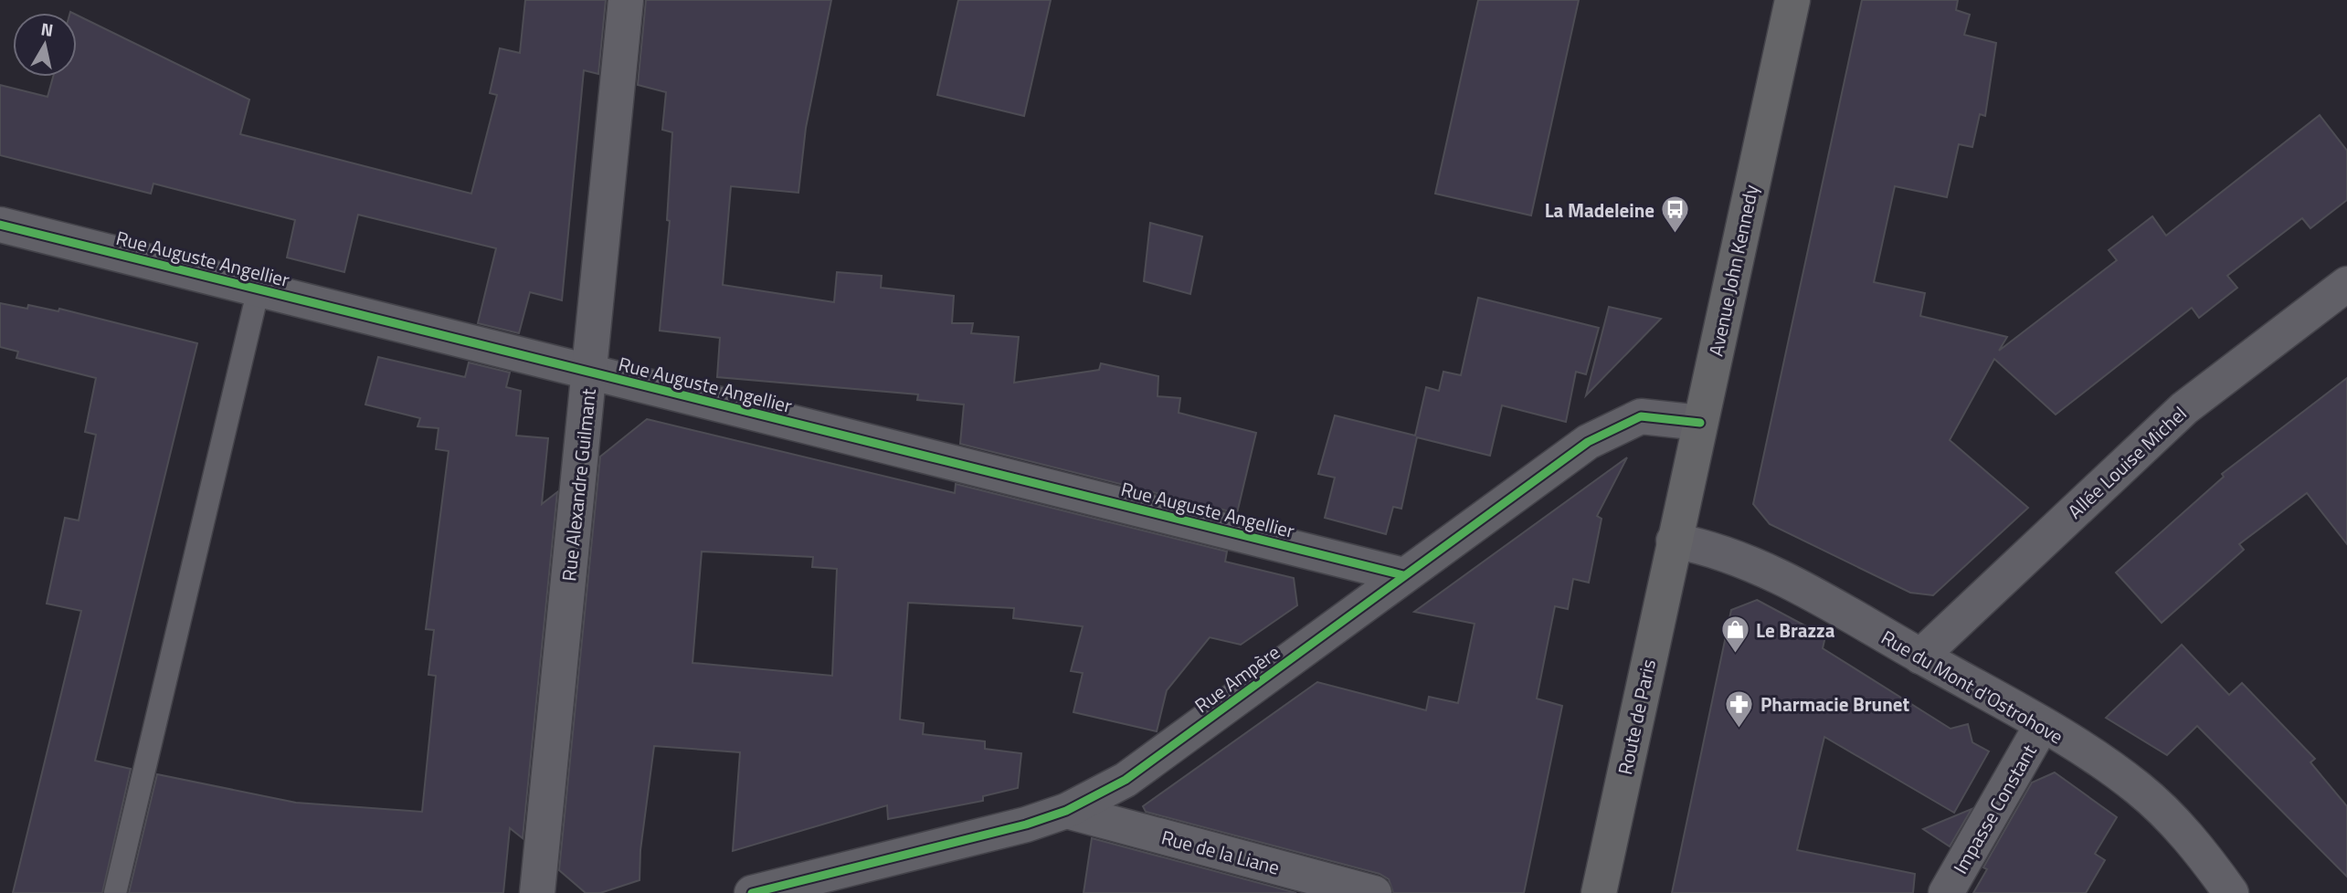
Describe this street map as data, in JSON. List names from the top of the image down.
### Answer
{
  "streets": {
    "main road": ["Avenue John Kennedy", "Route de Paris"],
    "street": [
      "Rue Auguste Angellier",
      "Allée Louise Michel",
      "Rue Alexandre Guilmant",
      "Rue Ampère",
      "Rue du Mont d'Ostrohove",
      "Impasse Constant",
      "Rue de la Liane"
    ]
  },
  "crossings": [
    ["Rue Auguste Angellier", "Rue Alexandre Guilmant"],
    ["Rue Auguste Angellier", "Rue Ampère"],
    ["Avenue John Kennedy", "Rue Ampère"],
    ["Avenue John Kennedy", "Rue du Mont d'Ostrohove"],
    ["Avenue John Kennedy", "Route de Paris"],
    ["Allée Louise Michel", "Rue du Mont d'Ostrohove"],
    ["Rue Ampère", "Rue de la Liane"],
    ["Rue du Mont d'Ostrohove", "Route de Paris"],
    ["Rue du Mont d'Ostrohove", "Impasse Constant"]
  ],
  "places": {
    "bus stop": ["La Madeleine"],
    "shop": ["Le Brazza"],
    "pharmacy": ["Pharmacie Brunet"]
  },
  "north": "top"
}
